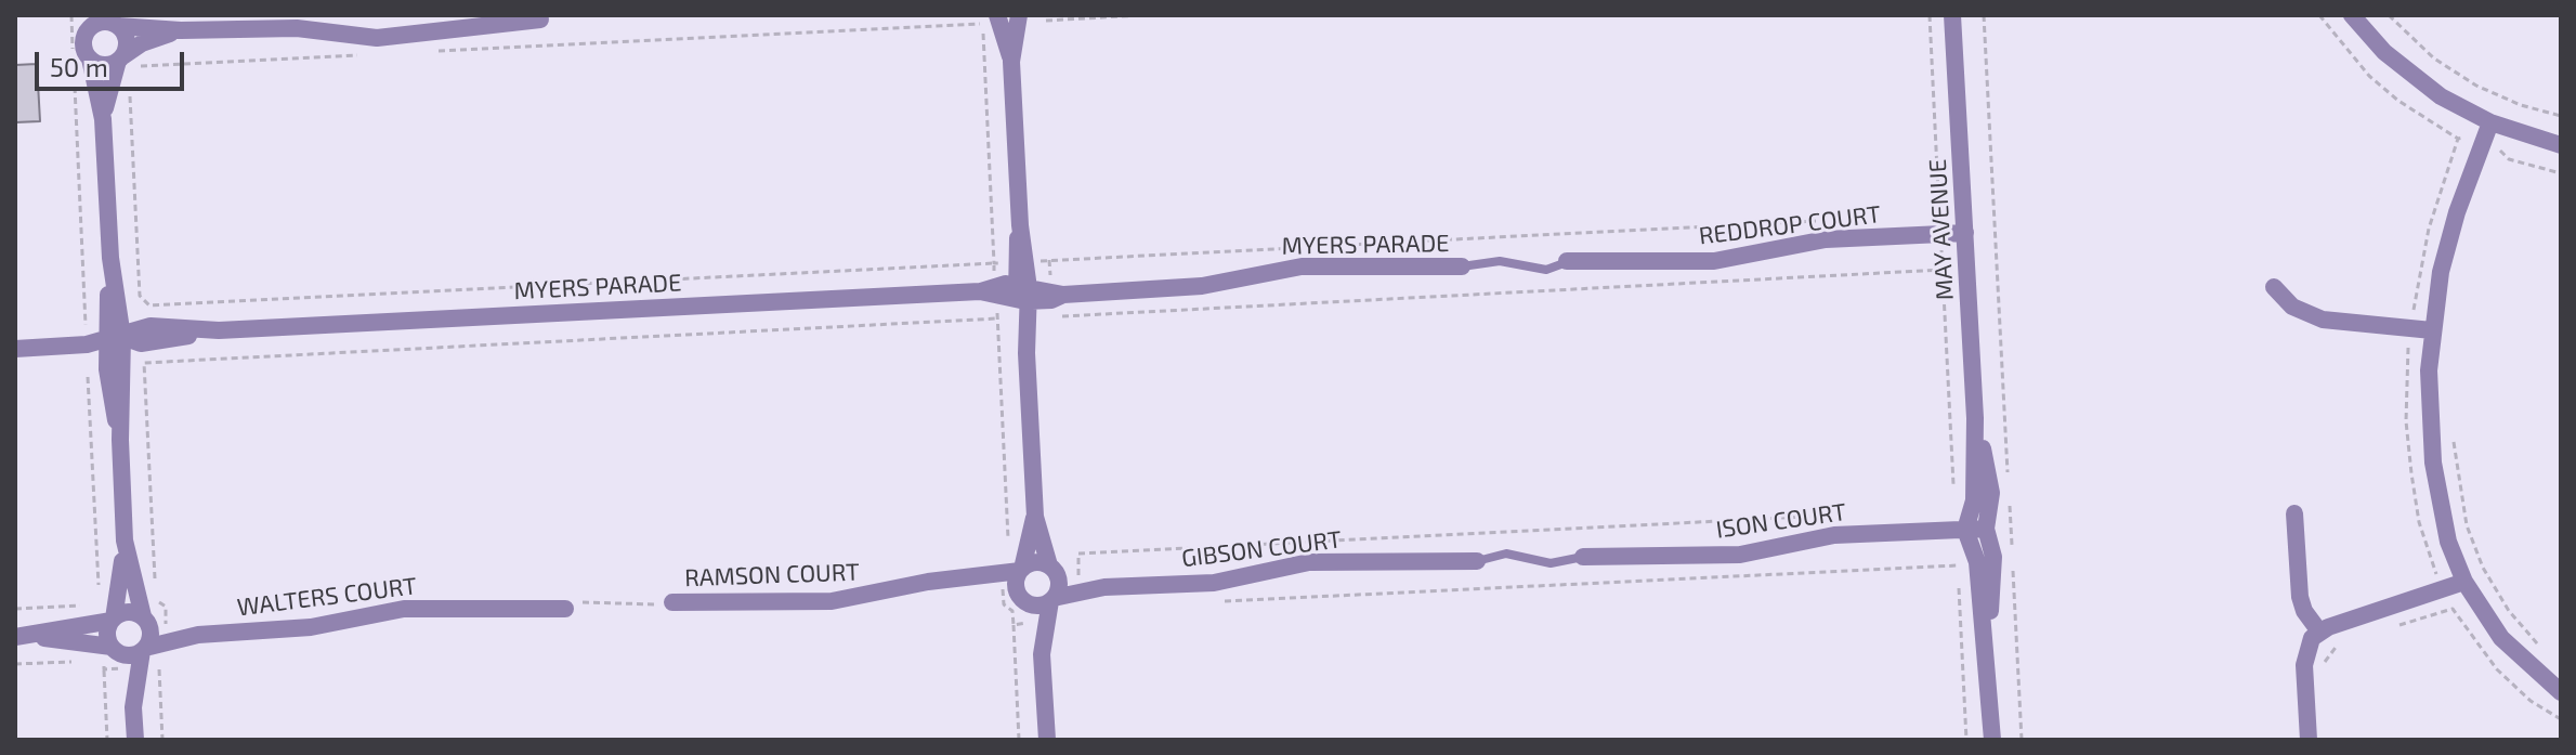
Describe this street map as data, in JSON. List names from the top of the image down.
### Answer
{
  "streets": {
    "street": [
      "REDDROP COURT",
      "MAY AVENUE",
      "MYERS PARADE",
      "ISON COURT",
      "GIBSON COURT",
      "RAMSON COURT",
      "WALTERS COURT"
    ]
  },
  "crossings": [
    ["REDDROP COURT", "MAY AVENUE"],
    ["MAY AVENUE", "ISON COURT"],
    ["GIBSON COURT", "RAMSON COURT"]
  ],
  "scale_bar": "50 m"
}
